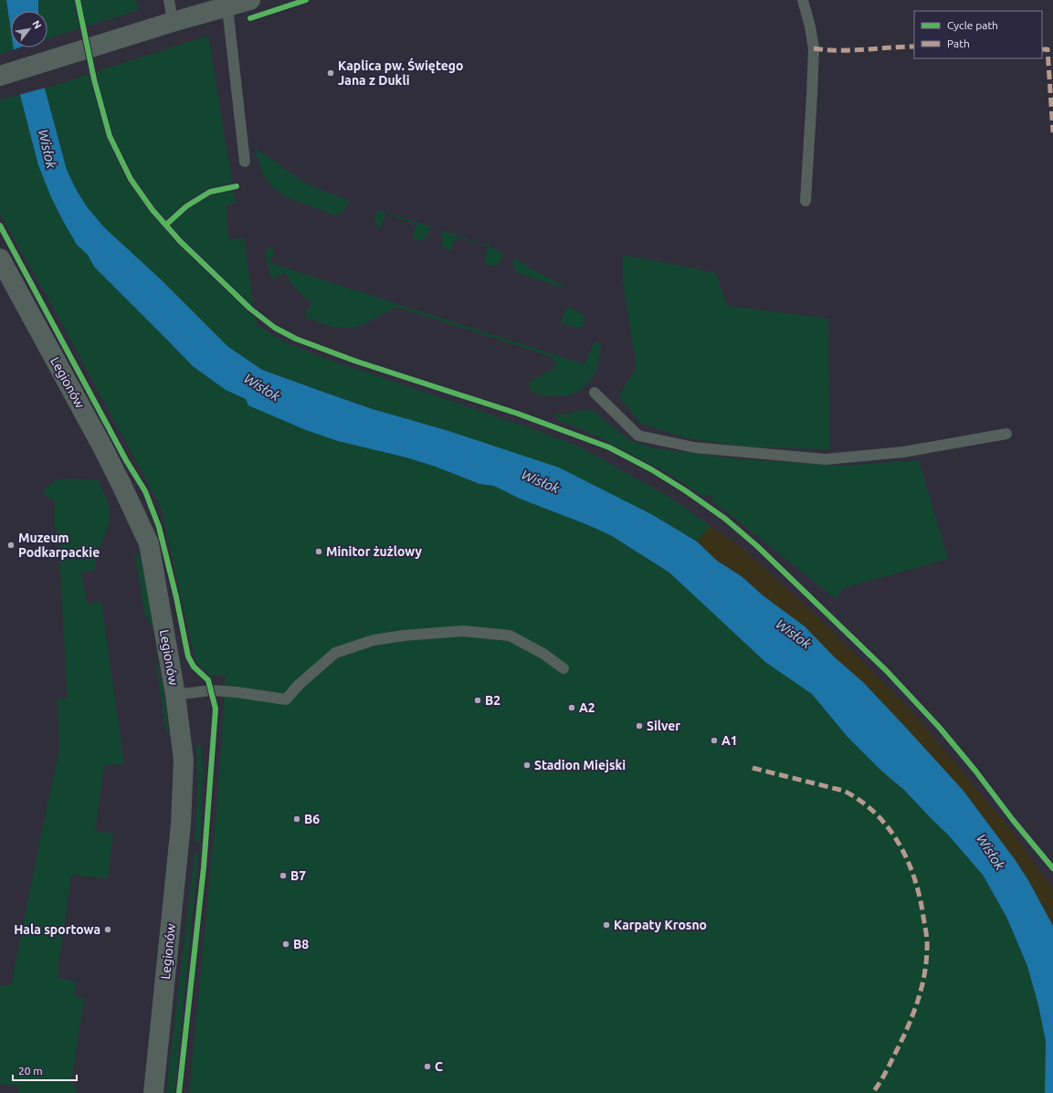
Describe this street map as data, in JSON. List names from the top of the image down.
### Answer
{
  "streets": {
    "main road": ["Legionów"]
  },
  "water": ["Wisłok"],
  "places": [
    "Kaplica pw. Świętego Jana z Dukli",
    "Muzeum Podkarpackie",
    "Minitor żużlowy",
    "B2",
    "A2",
    "Silver",
    "A1",
    "Stadion Miejski",
    "B6",
    "B7",
    "Karpaty Krosno",
    "Hala sportowa",
    "B8",
    "C"
  ],
  "legend": ["Cycle path", "Path"],
  "scale_bar": "20 m",
  "north": "top right"
}
